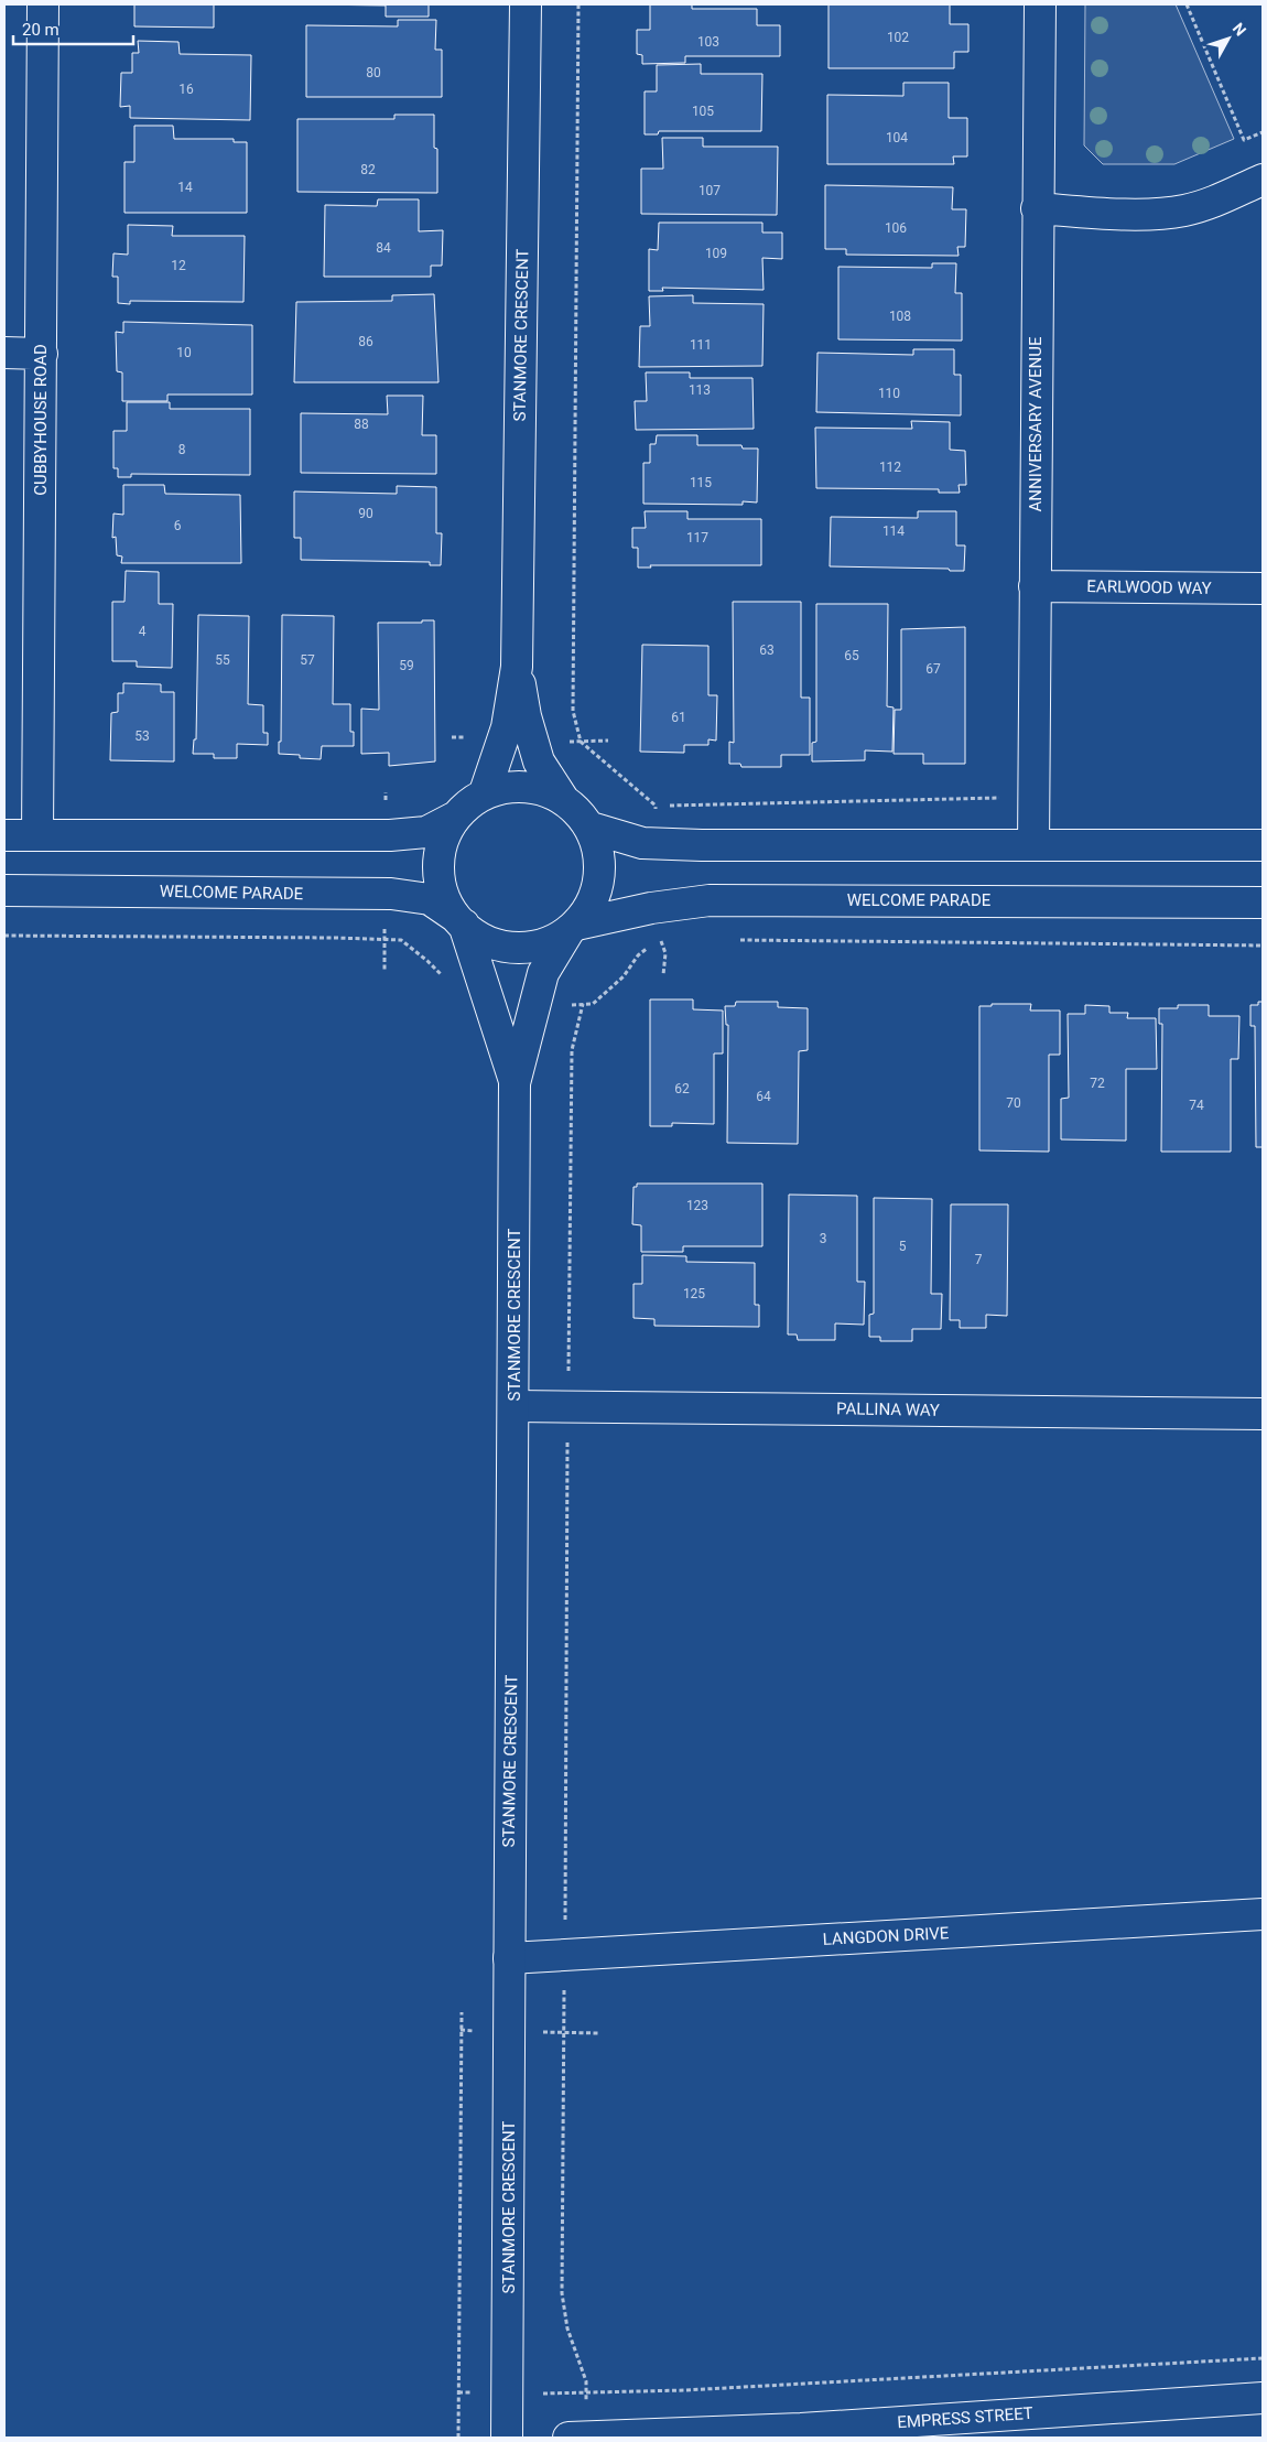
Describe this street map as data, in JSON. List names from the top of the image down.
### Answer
{
  "streets": {
    "street": [
      "STANMORE CRESCENT",
      "CUBBYHOUSE ROAD",
      "ANNIVERSARY AVENUE",
      "EARLWOOD WAY",
      "WELCOME PARADE",
      "PALLINA WAY",
      "LANGDON DRIVE",
      "EMPRESS STREET"
    ]
  },
  "crossings": [
    ["STANMORE CRESCENT", "WELCOME PARADE"],
    ["STANMORE CRESCENT", "PALLINA WAY"],
    ["STANMORE CRESCENT", "LANGDON DRIVE"],
    ["ANNIVERSARY AVENUE", "EARLWOOD WAY"]
  ],
  "house_numbers": [
    "102",
    "103",
    "80",
    "16",
    "105",
    "104",
    "82",
    "14",
    "107",
    "106",
    "84",
    "109",
    "12",
    "108",
    "86",
    "111",
    "10",
    "113",
    "110",
    "88",
    "8",
    "112",
    "115",
    "90",
    "6",
    "114",
    "117",
    "4",
    "63",
    "65",
    "55",
    "57",
    "59",
    "67",
    "61",
    "53",
    "72",
    "62",
    "64",
    "70",
    "74",
    "123",
    "3",
    "5",
    "7",
    "125"
  ],
  "scale_bar": "20 m",
  "north": "top right"
}
